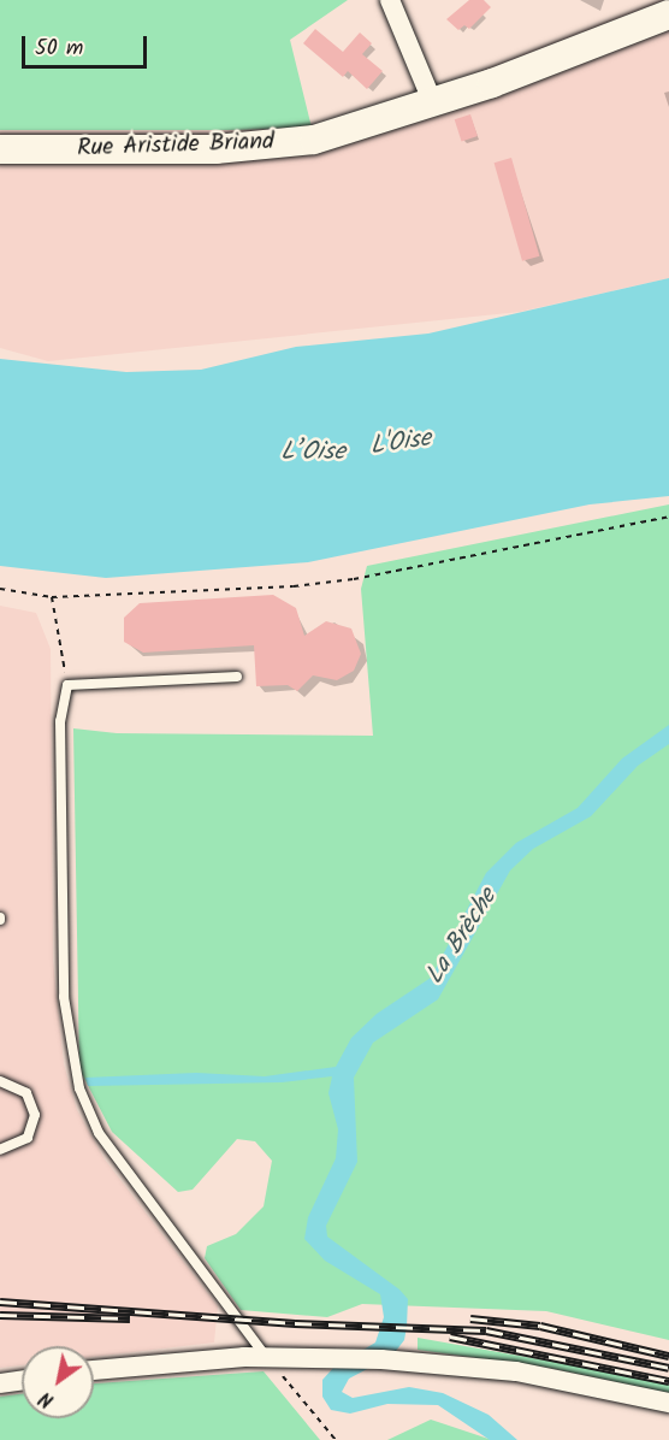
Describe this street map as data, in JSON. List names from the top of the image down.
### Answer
{
  "streets": {
    "main road": ["Rue Aristide Briand"]
  },
  "water": ["L'Oise", "L’Oise", "La Brèche"],
  "scale_bar": "50 m",
  "north": "bottom left"
}
